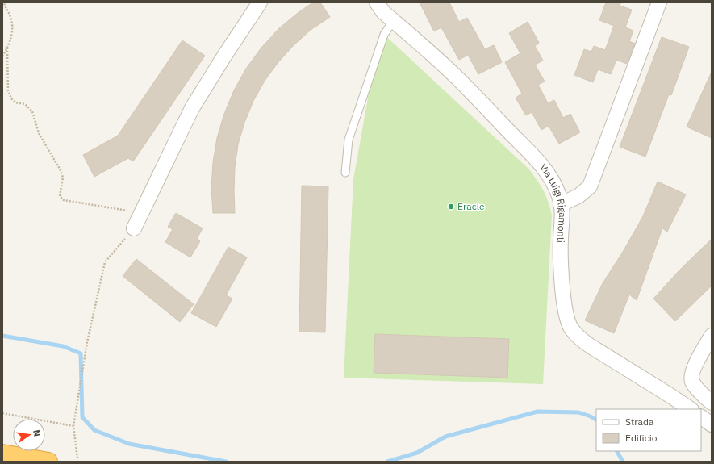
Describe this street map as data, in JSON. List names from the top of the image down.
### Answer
{
  "streets": {
    "street": ["Via Luigi Rigamonti"]
  },
  "places": ["Eracle"],
  "legend": ["Strada", "Edificio"],
  "north": "right"
}
